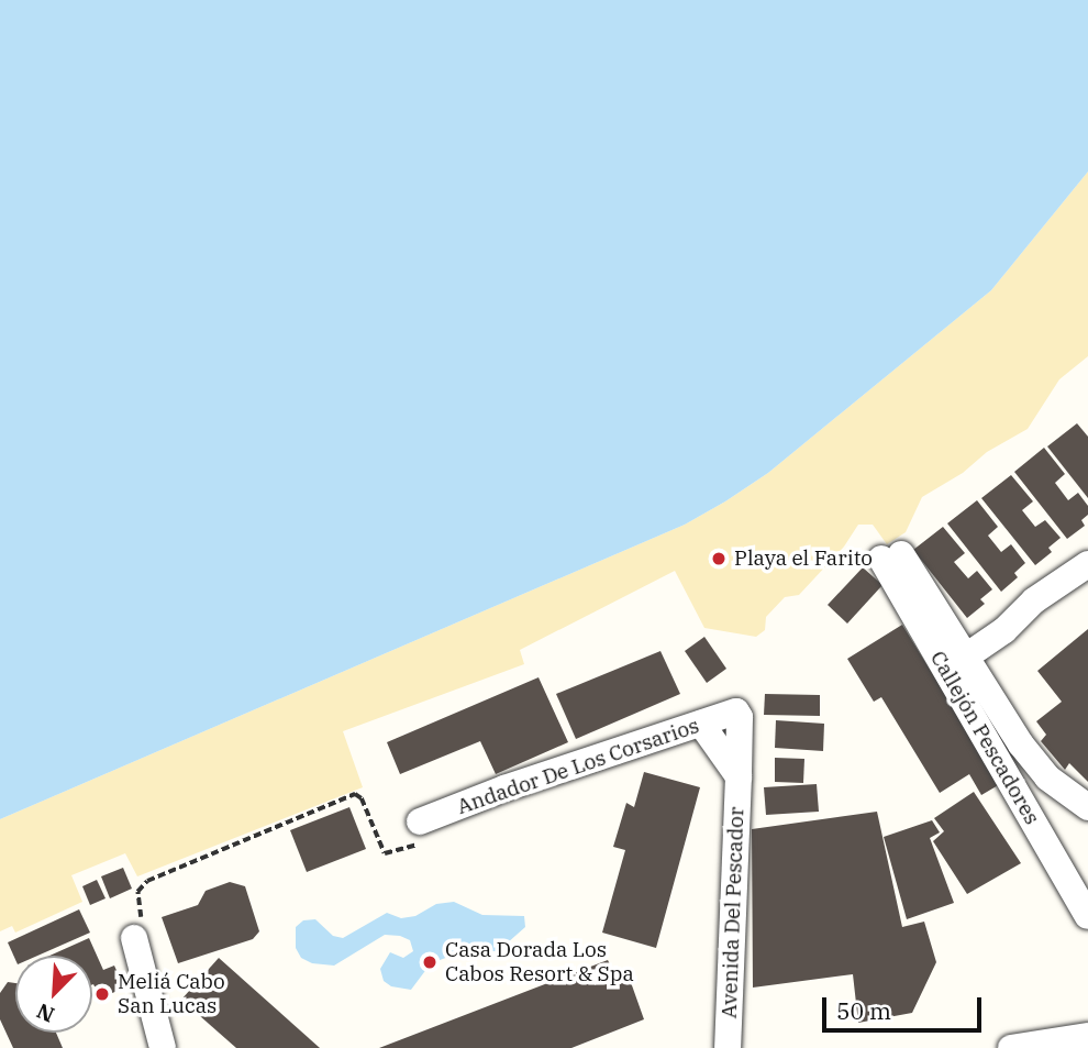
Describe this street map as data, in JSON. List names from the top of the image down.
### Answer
{
  "streets": {
    "street": ["Callejón Pescadores", "Andador De Los Corsarios", "Avenida Del Pescador"]
  },
  "crossings": [
    ["Andador De Los Corsarios", "Avenida Del Pescador"]
  ],
  "places": ["Playa el Farito", "Casa Dorada Los Cabos Resort & Spa", "Meliá Cabo San Lucas"],
  "scale_bar": "50 m",
  "north": "bottom left"
}
